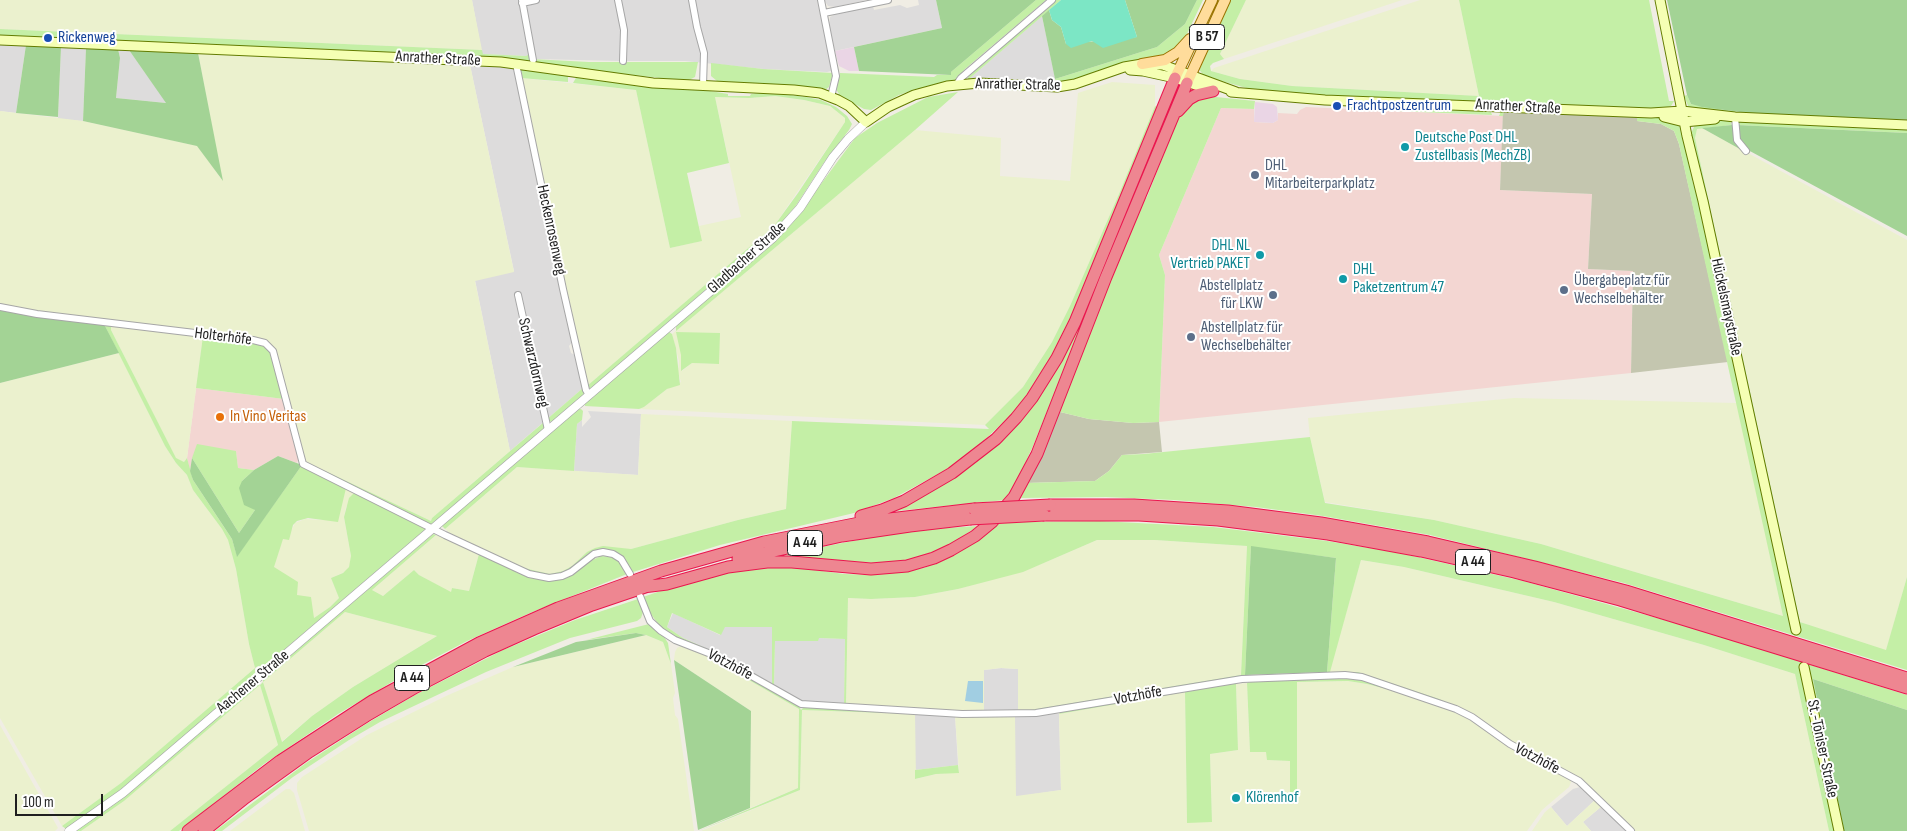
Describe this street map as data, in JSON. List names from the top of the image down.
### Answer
{
  "streets": {
    "highway": ["A 44"],
    "main road": [
      "B 57",
      "Anrather Straße",
      "Gladbacher Straße",
      "Hückelsmaystraße",
      "St.-Töniser-Straße"
    ],
    "street": [
      "Heckenrosenweg",
      "Holterhöfe",
      "Schwarzdornweg",
      "Votzhöfe",
      "Aachener Straße"
    ]
  },
  "crossings": [
    ["B 57", "Anrather Straße"],
    ["Anrather Straße", "Heckenrosenweg"],
    ["Anrather Straße", "Gladbacher Straße"],
    ["Anrather Straße", "Hückelsmaystraße"],
    ["Heckenrosenweg", "Gladbacher Straße"],
    ["Gladbacher Straße", "Holterhöfe"],
    ["Gladbacher Straße", "Schwarzdornweg"],
    ["Gladbacher Straße", "Aachener Straße"],
    ["Holterhöfe", "Aachener Straße"],
    ["A 44", "Votzhöfe"]
  ],
  "places": [
    "Rickenweg",
    "Frachtpostzentrum",
    "Deutsche Post DHL Zustellbasis (MechZB)",
    "DHL Mitarbeiterparkplatz",
    "DHL NL Vertrieb PAKET",
    "DHL Paketzentrum 47",
    "Übergabeplatz für Wechselbehälter",
    "Abstellplatz für LKW",
    "Abstellplatz für Wechselbehälter",
    "In Vino Veritas",
    "Klörenhof"
  ],
  "scale_bar": "100 m"
}
